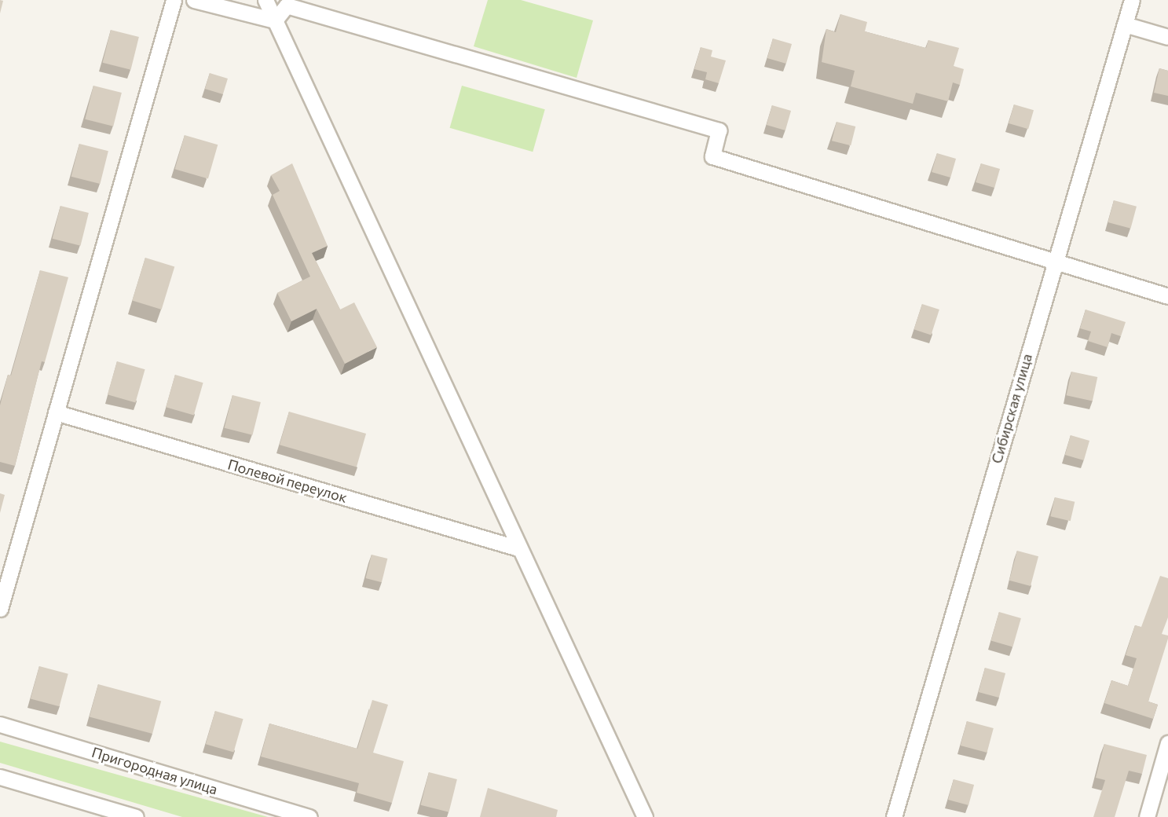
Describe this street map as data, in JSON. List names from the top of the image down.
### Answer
{
  "streets": {
    "street": ["Сибирская улица", "Полевой переулок", "Пригородная улица"]
  }
}
